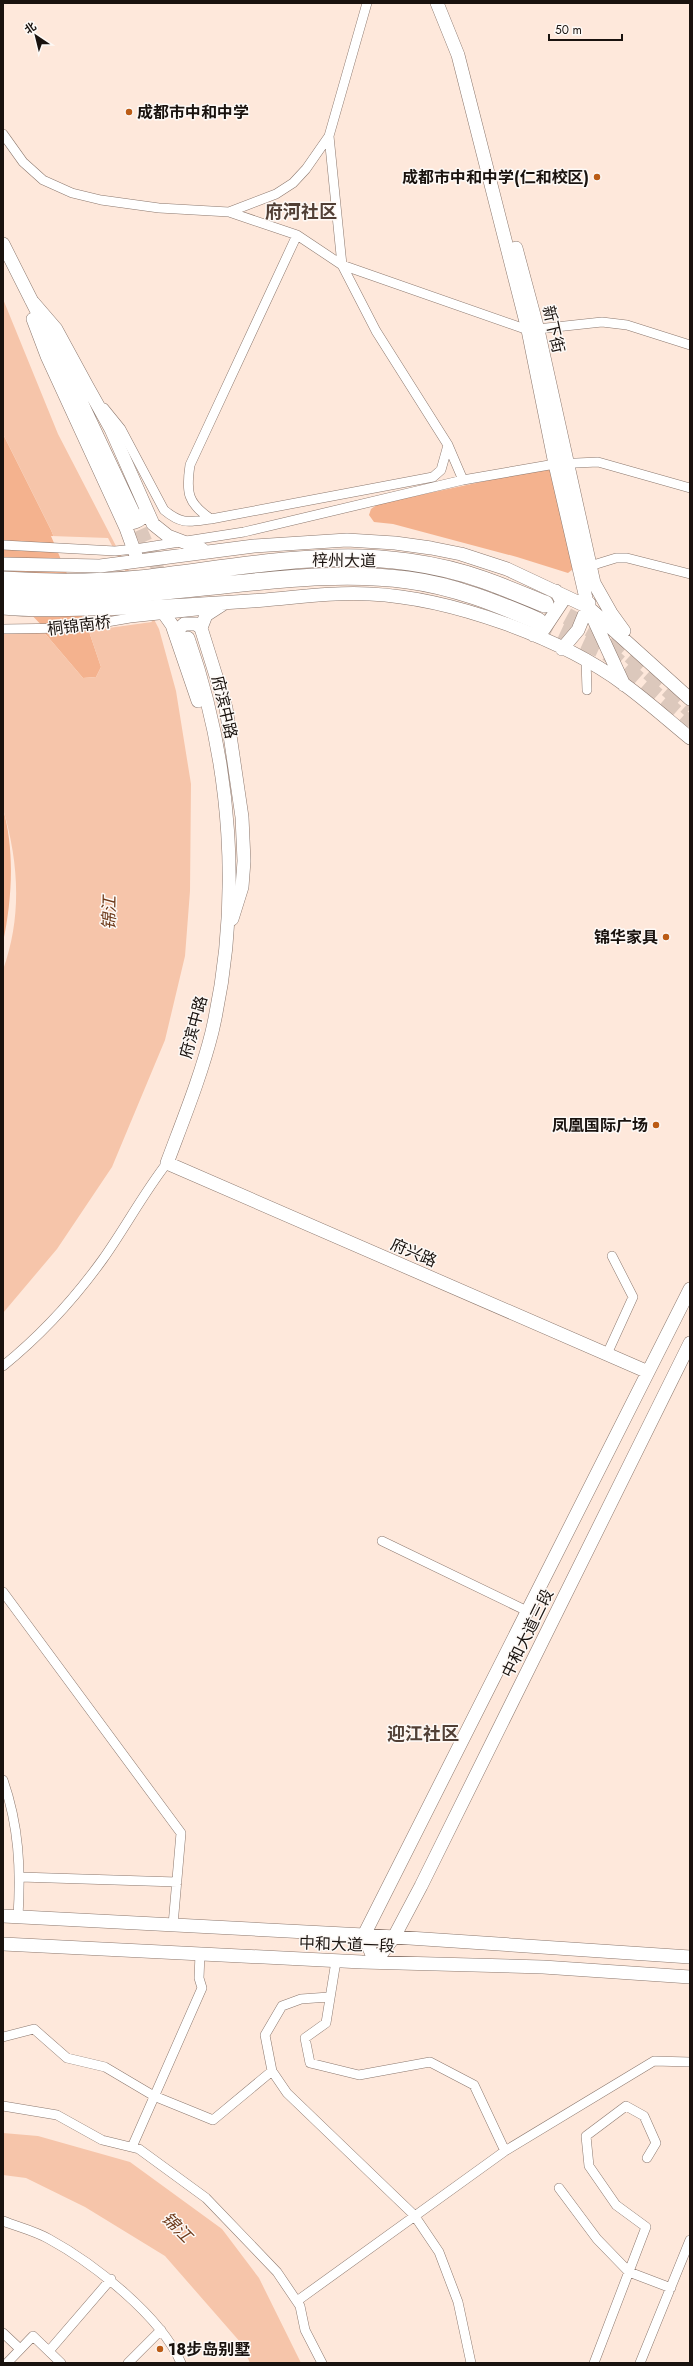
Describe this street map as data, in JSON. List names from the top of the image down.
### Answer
{
  "streets": {
    "highway": ["梓州大道", "桐锦南桥"],
    "main road": [
      "新下街",
      "府滨中路",
      "府兴路",
      "中和大道三段",
      "中和大道一段"
    ]
  },
  "crossings": [
    ["梓州大道", "桐锦南桥"],
    ["梓州大道", "府滨中路"],
    ["桐锦南桥", "府滨中路"],
    ["府滨中路", "府兴路"],
    ["中和大道三段", "中和大道一段"]
  ],
  "districts": ["府河社区", "迎江社区"],
  "water": ["锦江"],
  "places": [
    "成都市中和中学",
    "成都市中和中学(仁和校区)",
    "锦华家具",
    "凤凰国际广场",
    "18步岛别墅"
  ],
  "scale_bar": "50 m",
  "north": "top left"
}
